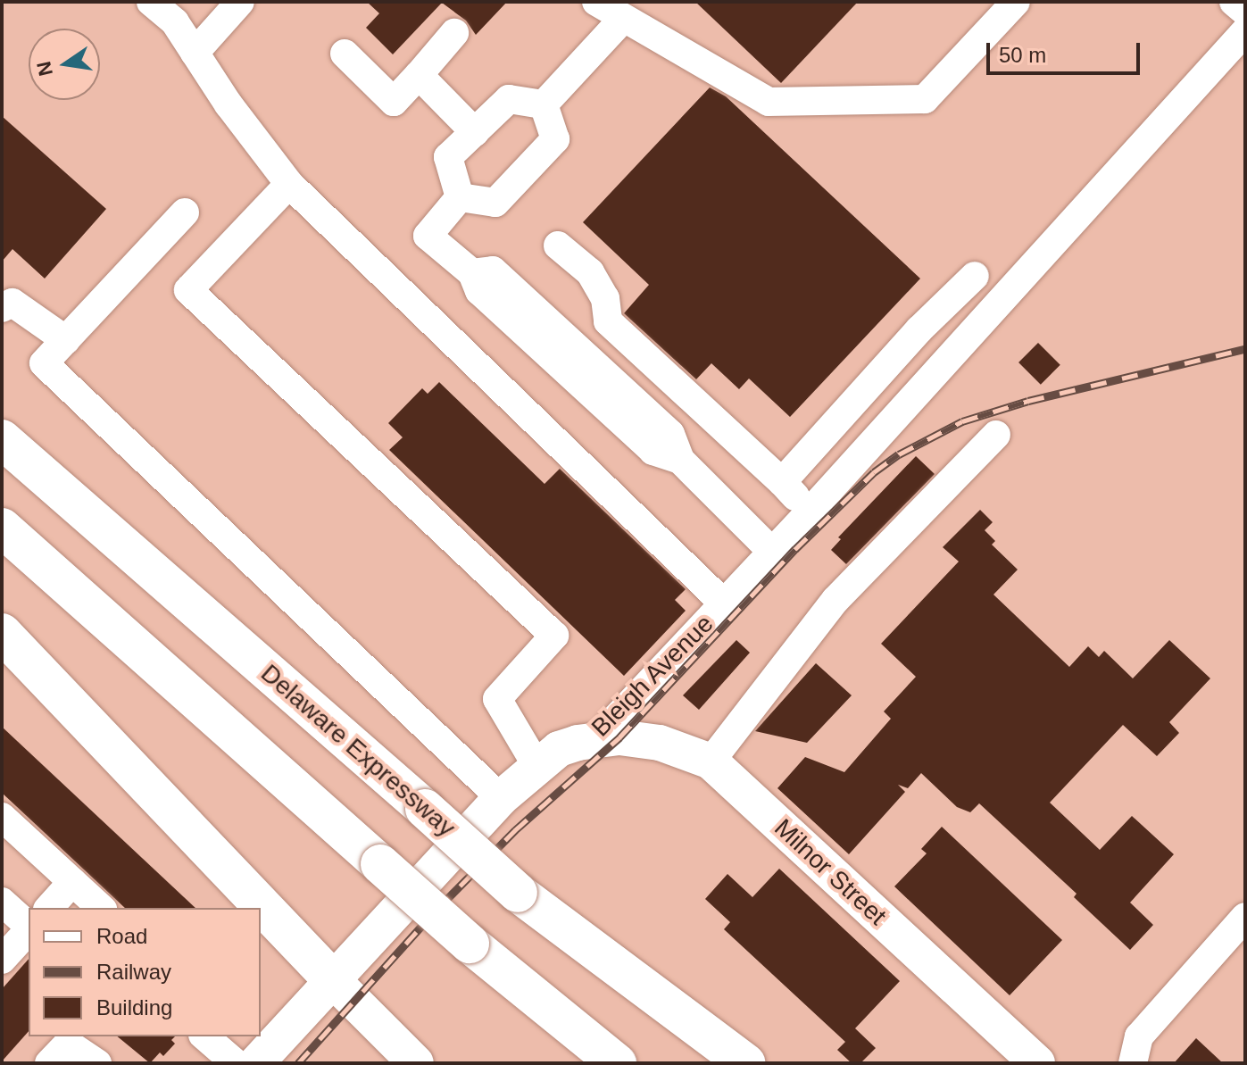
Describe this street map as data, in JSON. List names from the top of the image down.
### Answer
{
  "streets": {
    "highway": ["Delaware Expressway"],
    "main road": ["Bleigh Avenue", "Milnor Street"]
  },
  "crossings": [
    ["Bleigh Avenue", "Milnor Street"]
  ],
  "legend": ["Road", "Railway", "Building"],
  "scale_bar": "50 m",
  "north": "left"
}
